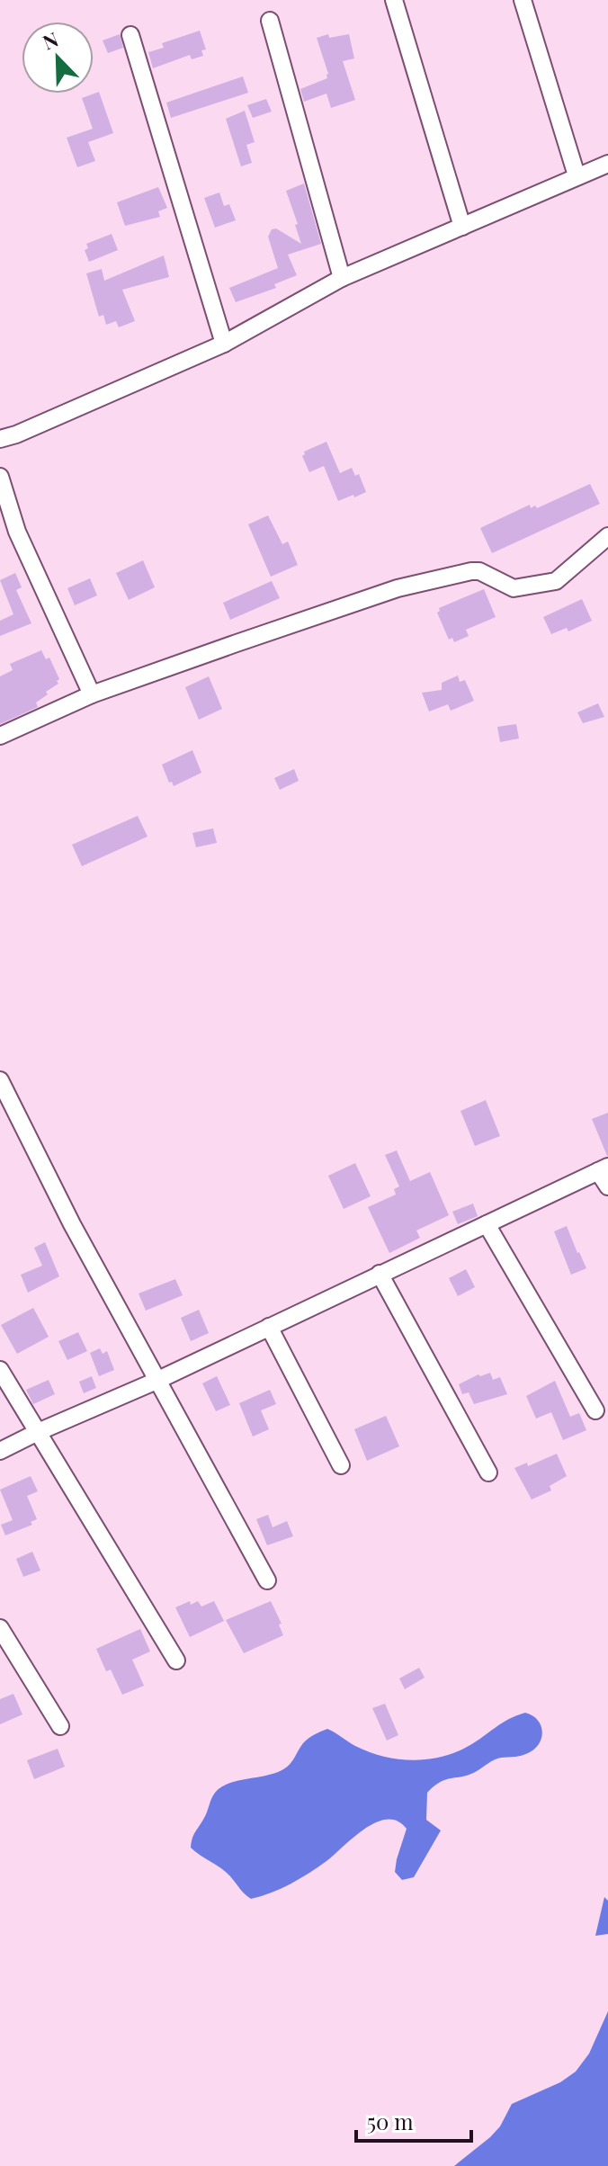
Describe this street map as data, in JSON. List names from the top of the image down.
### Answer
{
  "scale_bar": "50 m",
  "north": "top left"
}
